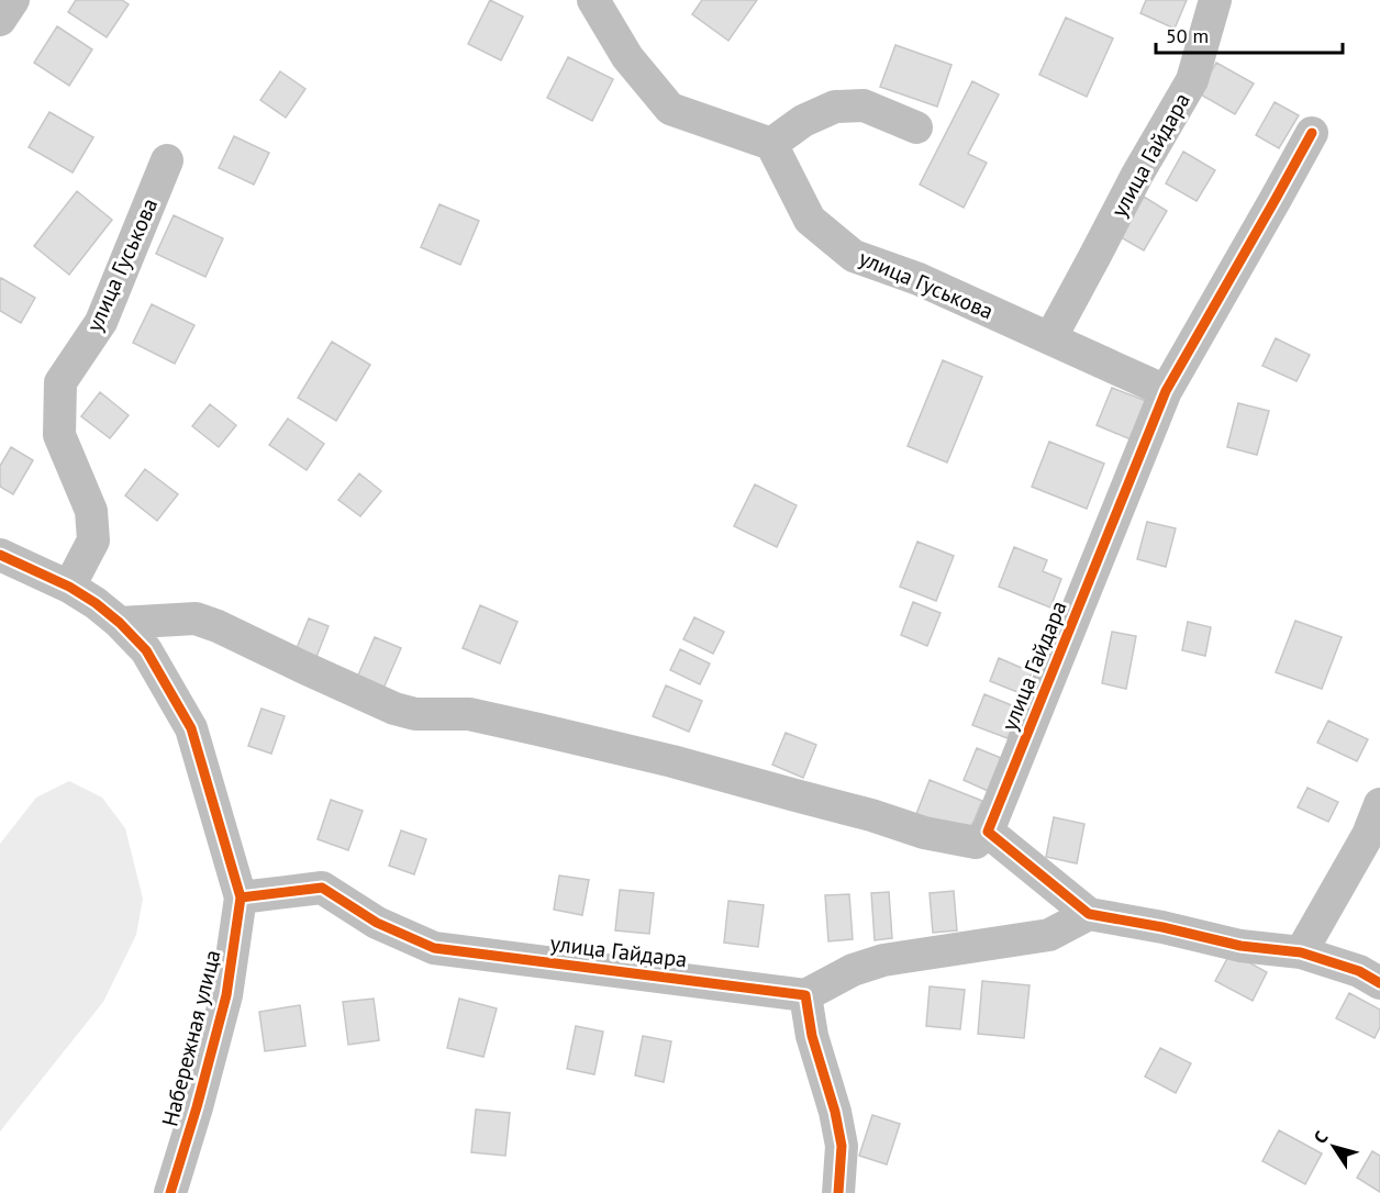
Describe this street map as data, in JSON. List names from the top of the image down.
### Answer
{
  "streets": {
    "street": ["улица Гайдара", "улица Гуськова", "Набережная улица"]
  },
  "crossings": [
    ["улица Гайдара", "улица Гуськова"],
    ["улица Гайдара", "Набережная улица"],
    ["улица Гуськова", "Набережная улица"]
  ],
  "scale_bar": "50 m",
  "north": "top left"
}
